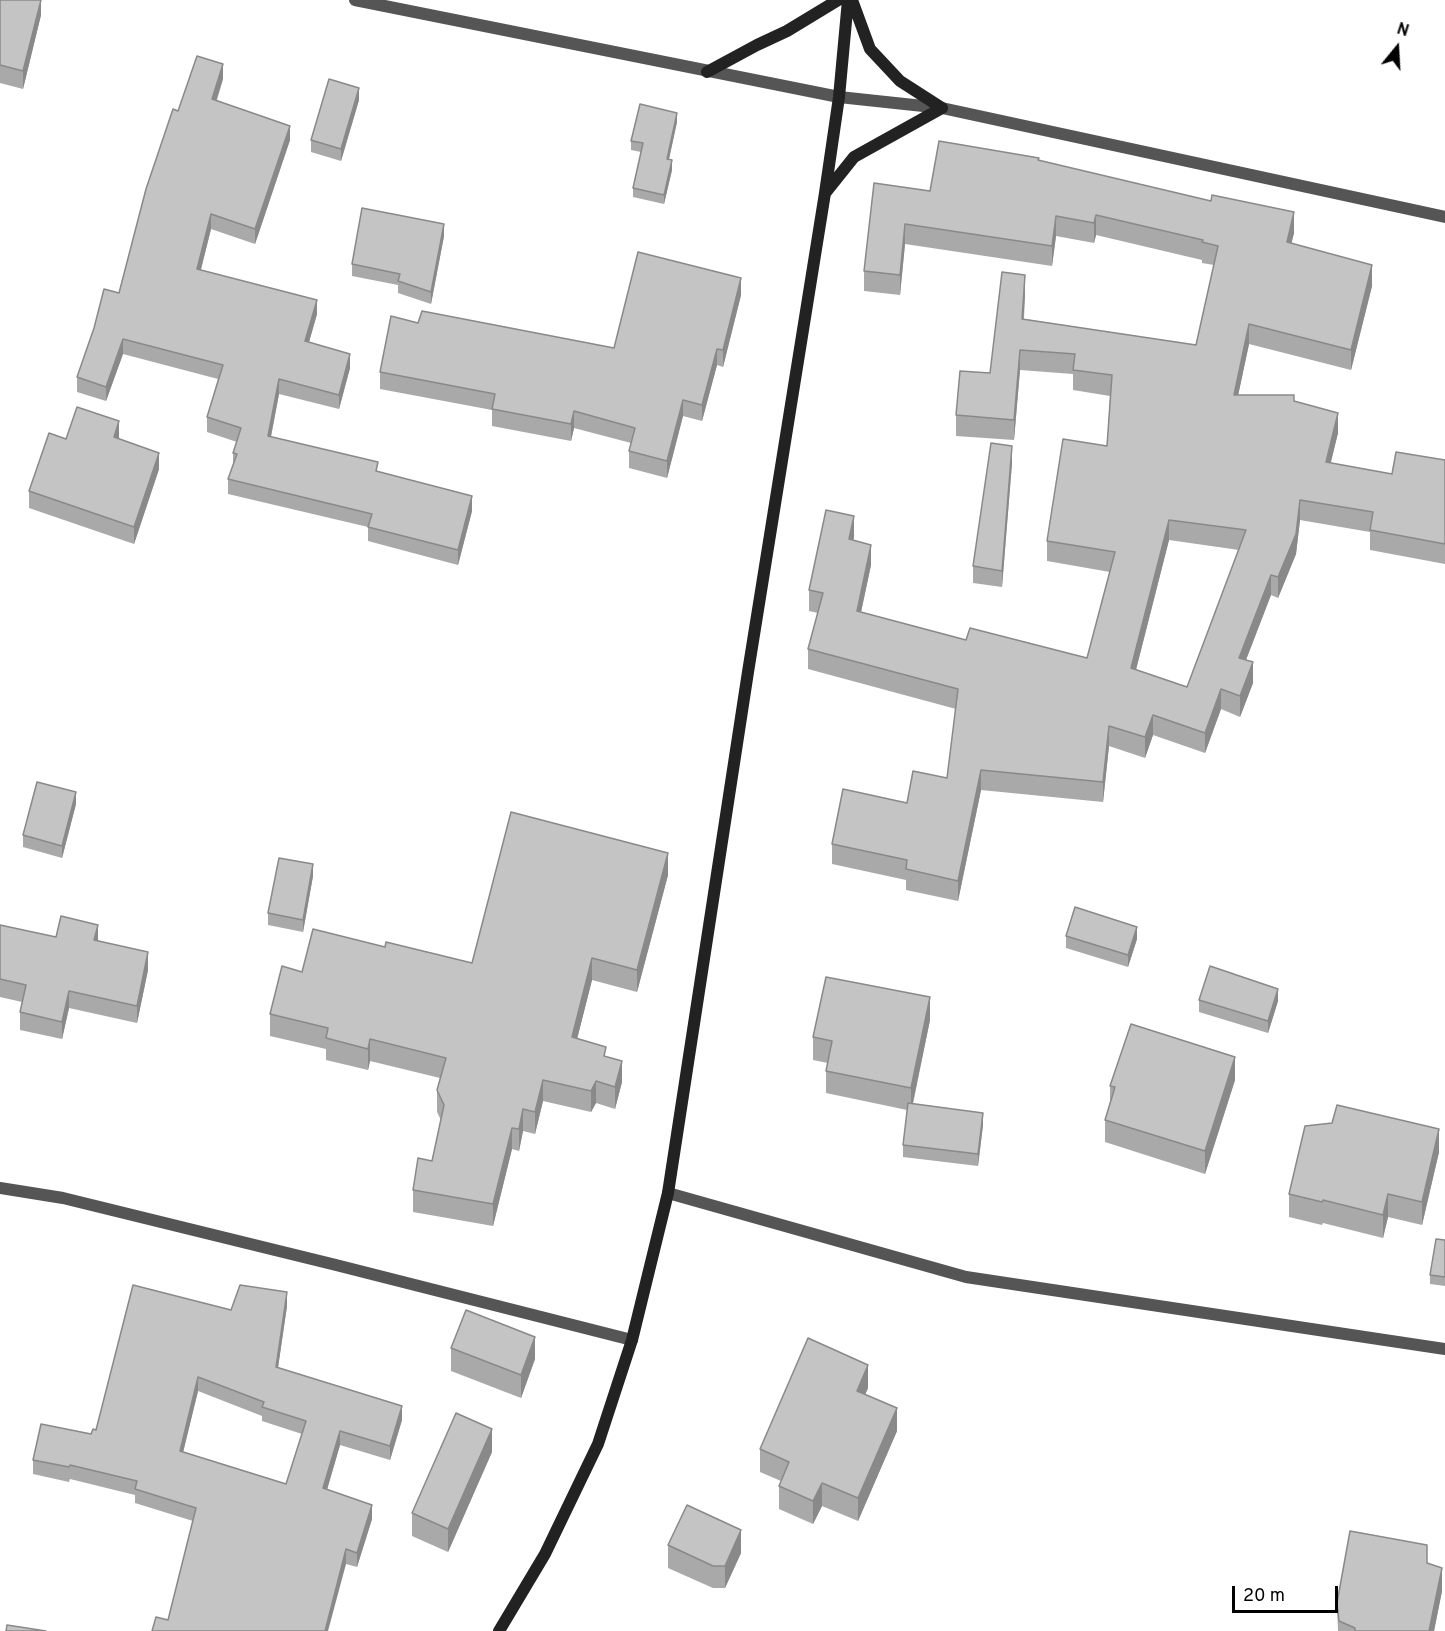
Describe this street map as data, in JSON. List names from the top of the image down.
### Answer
{
  "scale_bar": "20 m",
  "north": "top"
}
